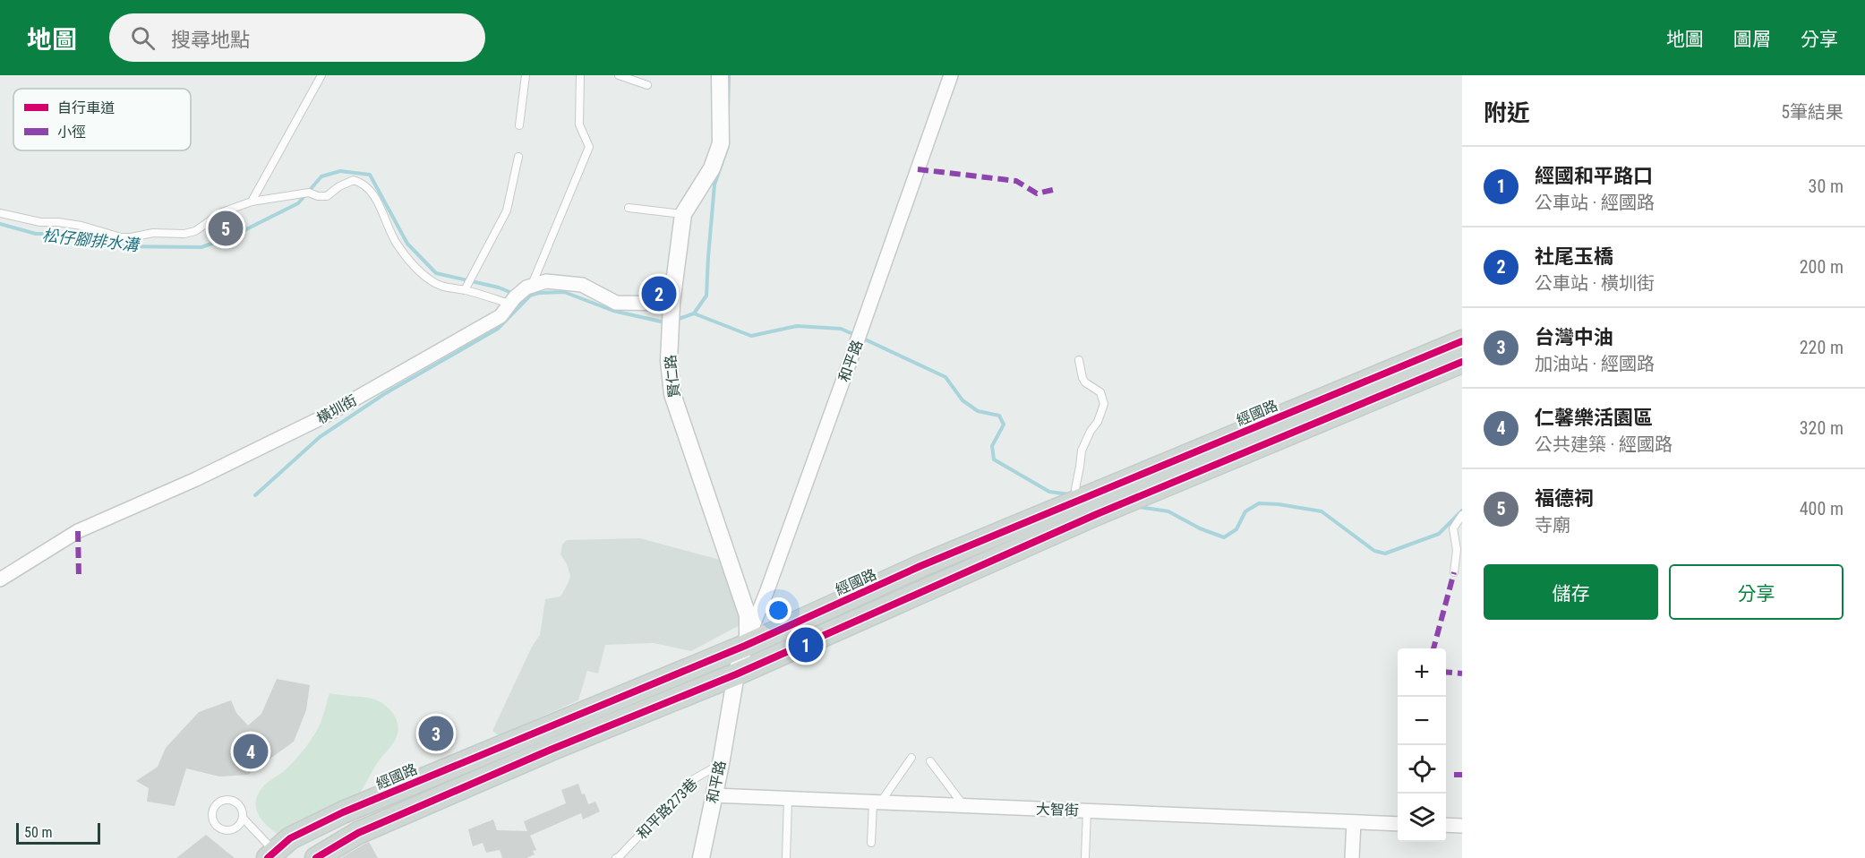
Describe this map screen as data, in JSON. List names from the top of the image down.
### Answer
{
  "streets": {
    "main road": ["經國路"],
    "street": [
      "和平路",
      "賢仁路",
      "橫圳街",
      "大智街"
    ],
    "lane": ["和平路273巷"]
  },
  "crossings": [
    ["和平路", "賢仁路"],
    ["和平路", "經國路"],
    ["和平路", "和平路273巷"],
    ["和平路", "大智街"],
    ["賢仁路", "經國路"]
  ],
  "water": ["松仔腳排水溝"],
  "legend": ["自行車道", "小徑"],
  "scale_bar": "50 m",
  "page": {
    "header": "地圖",
    "search": "搜尋地點",
    "nav": ["地圖", "圖層", "分享"],
    "heading": ["附近", "5筆結果"],
    "list": [
      {
        "mark": "1",
        "name": "經國和平路口",
        "note": "公車站 · 經國路",
        "value": "30 m"
      },
      {
        "mark": "2",
        "name": "社尾玉橋",
        "note": "公車站 · 橫圳街",
        "value": "200 m"
      },
      {
        "mark": "3",
        "name": "台灣中油",
        "note": "加油站 · 經國路",
        "value": "220 m"
      },
      {
        "mark": "4",
        "name": "仁馨樂活園區",
        "note": "公共建築 · 經國路",
        "value": "320 m"
      },
      {
        "mark": "5",
        "name": "福德祠",
        "note": "寺廟",
        "value": "400 m"
      }
    ],
    "pins": [
      "5",
      "2",
      "1",
      "3",
      "4"
    ],
    "buttons": ["儲存", "分享"],
    "map_buttons": ["+", "−"],
    "scale": "50 m"
  }
}
